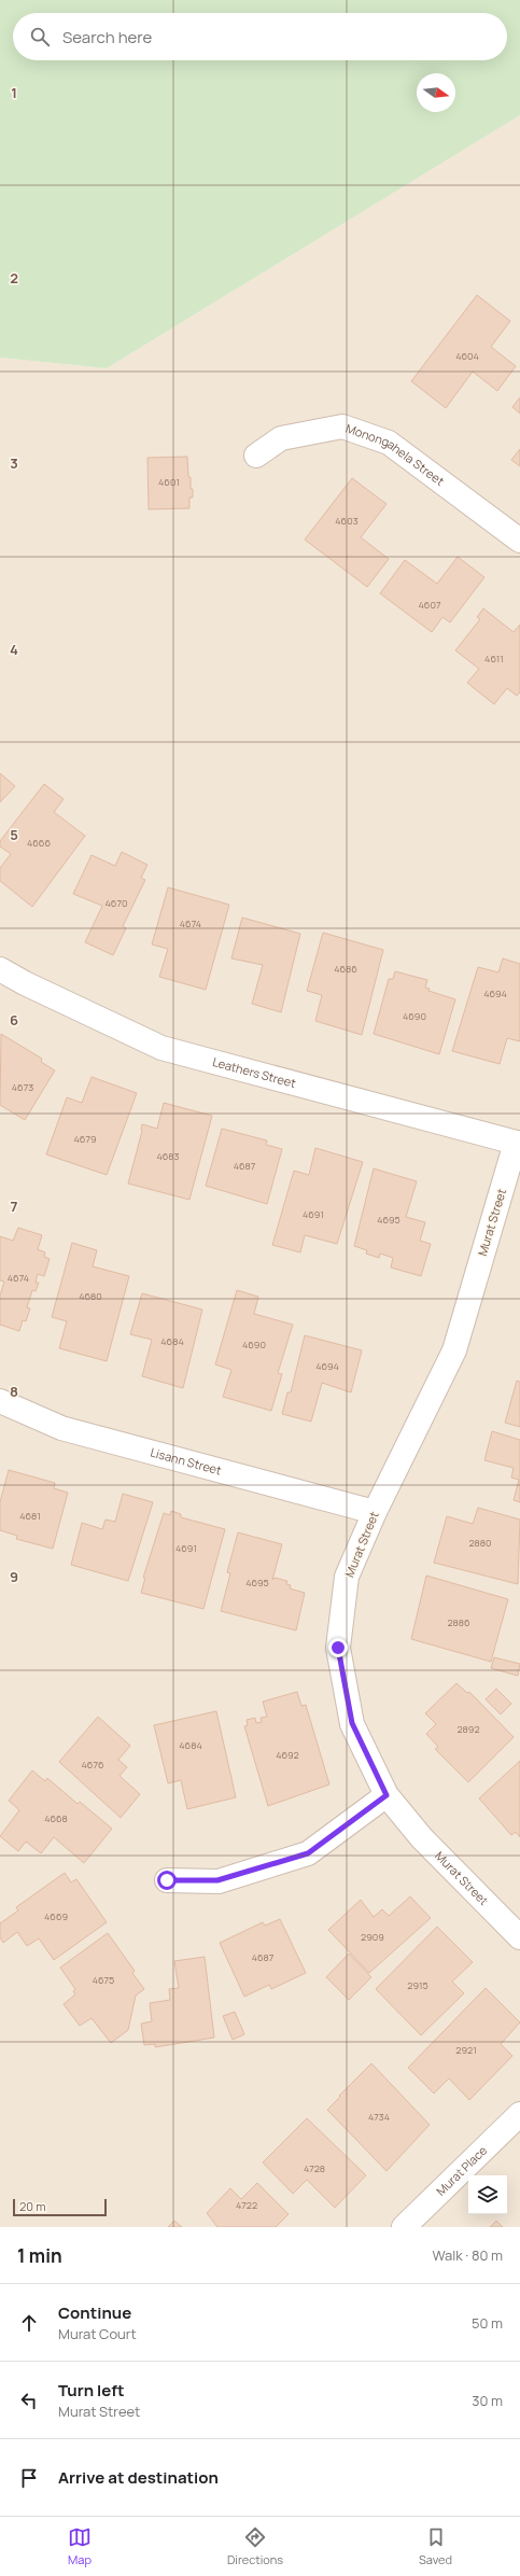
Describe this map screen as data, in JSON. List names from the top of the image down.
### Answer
{
  "streets": {
    "street": [
      "Monongahela Street",
      "Leathers Street",
      "Murat Street",
      "Lisann Street",
      "Murat Place"
    ]
  },
  "crossings": [
    ["Leathers Street", "Murat Street"],
    ["Murat Street", "Lisann Street"]
  ],
  "house_numbers": [
    "4604",
    "4601",
    "4603",
    "4607",
    "4611",
    "4666",
    "4670",
    "4674",
    "4686",
    "4694",
    "4690",
    "4673",
    "4679",
    "4683",
    "4687",
    "4691",
    "4695",
    "4674",
    "4680",
    "4684",
    "4690",
    "4694",
    "4681",
    "2880",
    "4691",
    "4695",
    "2886",
    "2892",
    "4684",
    "4692",
    "4676",
    "4668",
    "4669",
    "2909",
    "4687",
    "4675",
    "2915",
    "2921",
    "4734",
    "4728",
    "4722"
  ],
  "scale_bar": "20 m",
  "north": "right",
  "page": {
    "search": "Search here",
    "scale": "20 m",
    "heading": ["1 min", "Walk · 80 m"],
    "list": [
      ["Continue", "Murat Court", "50 m"],
      ["Turn left", "Murat Street", "30 m"],
      "Arrive at destination"
    ],
    "nav": ["Map", "Directions", "Saved"]
  },
  "grid": {
    "rows": [
      "1",
      "2",
      "3",
      "4",
      "5",
      "6",
      "7",
      "8",
      "9"
    ]
  }
}
